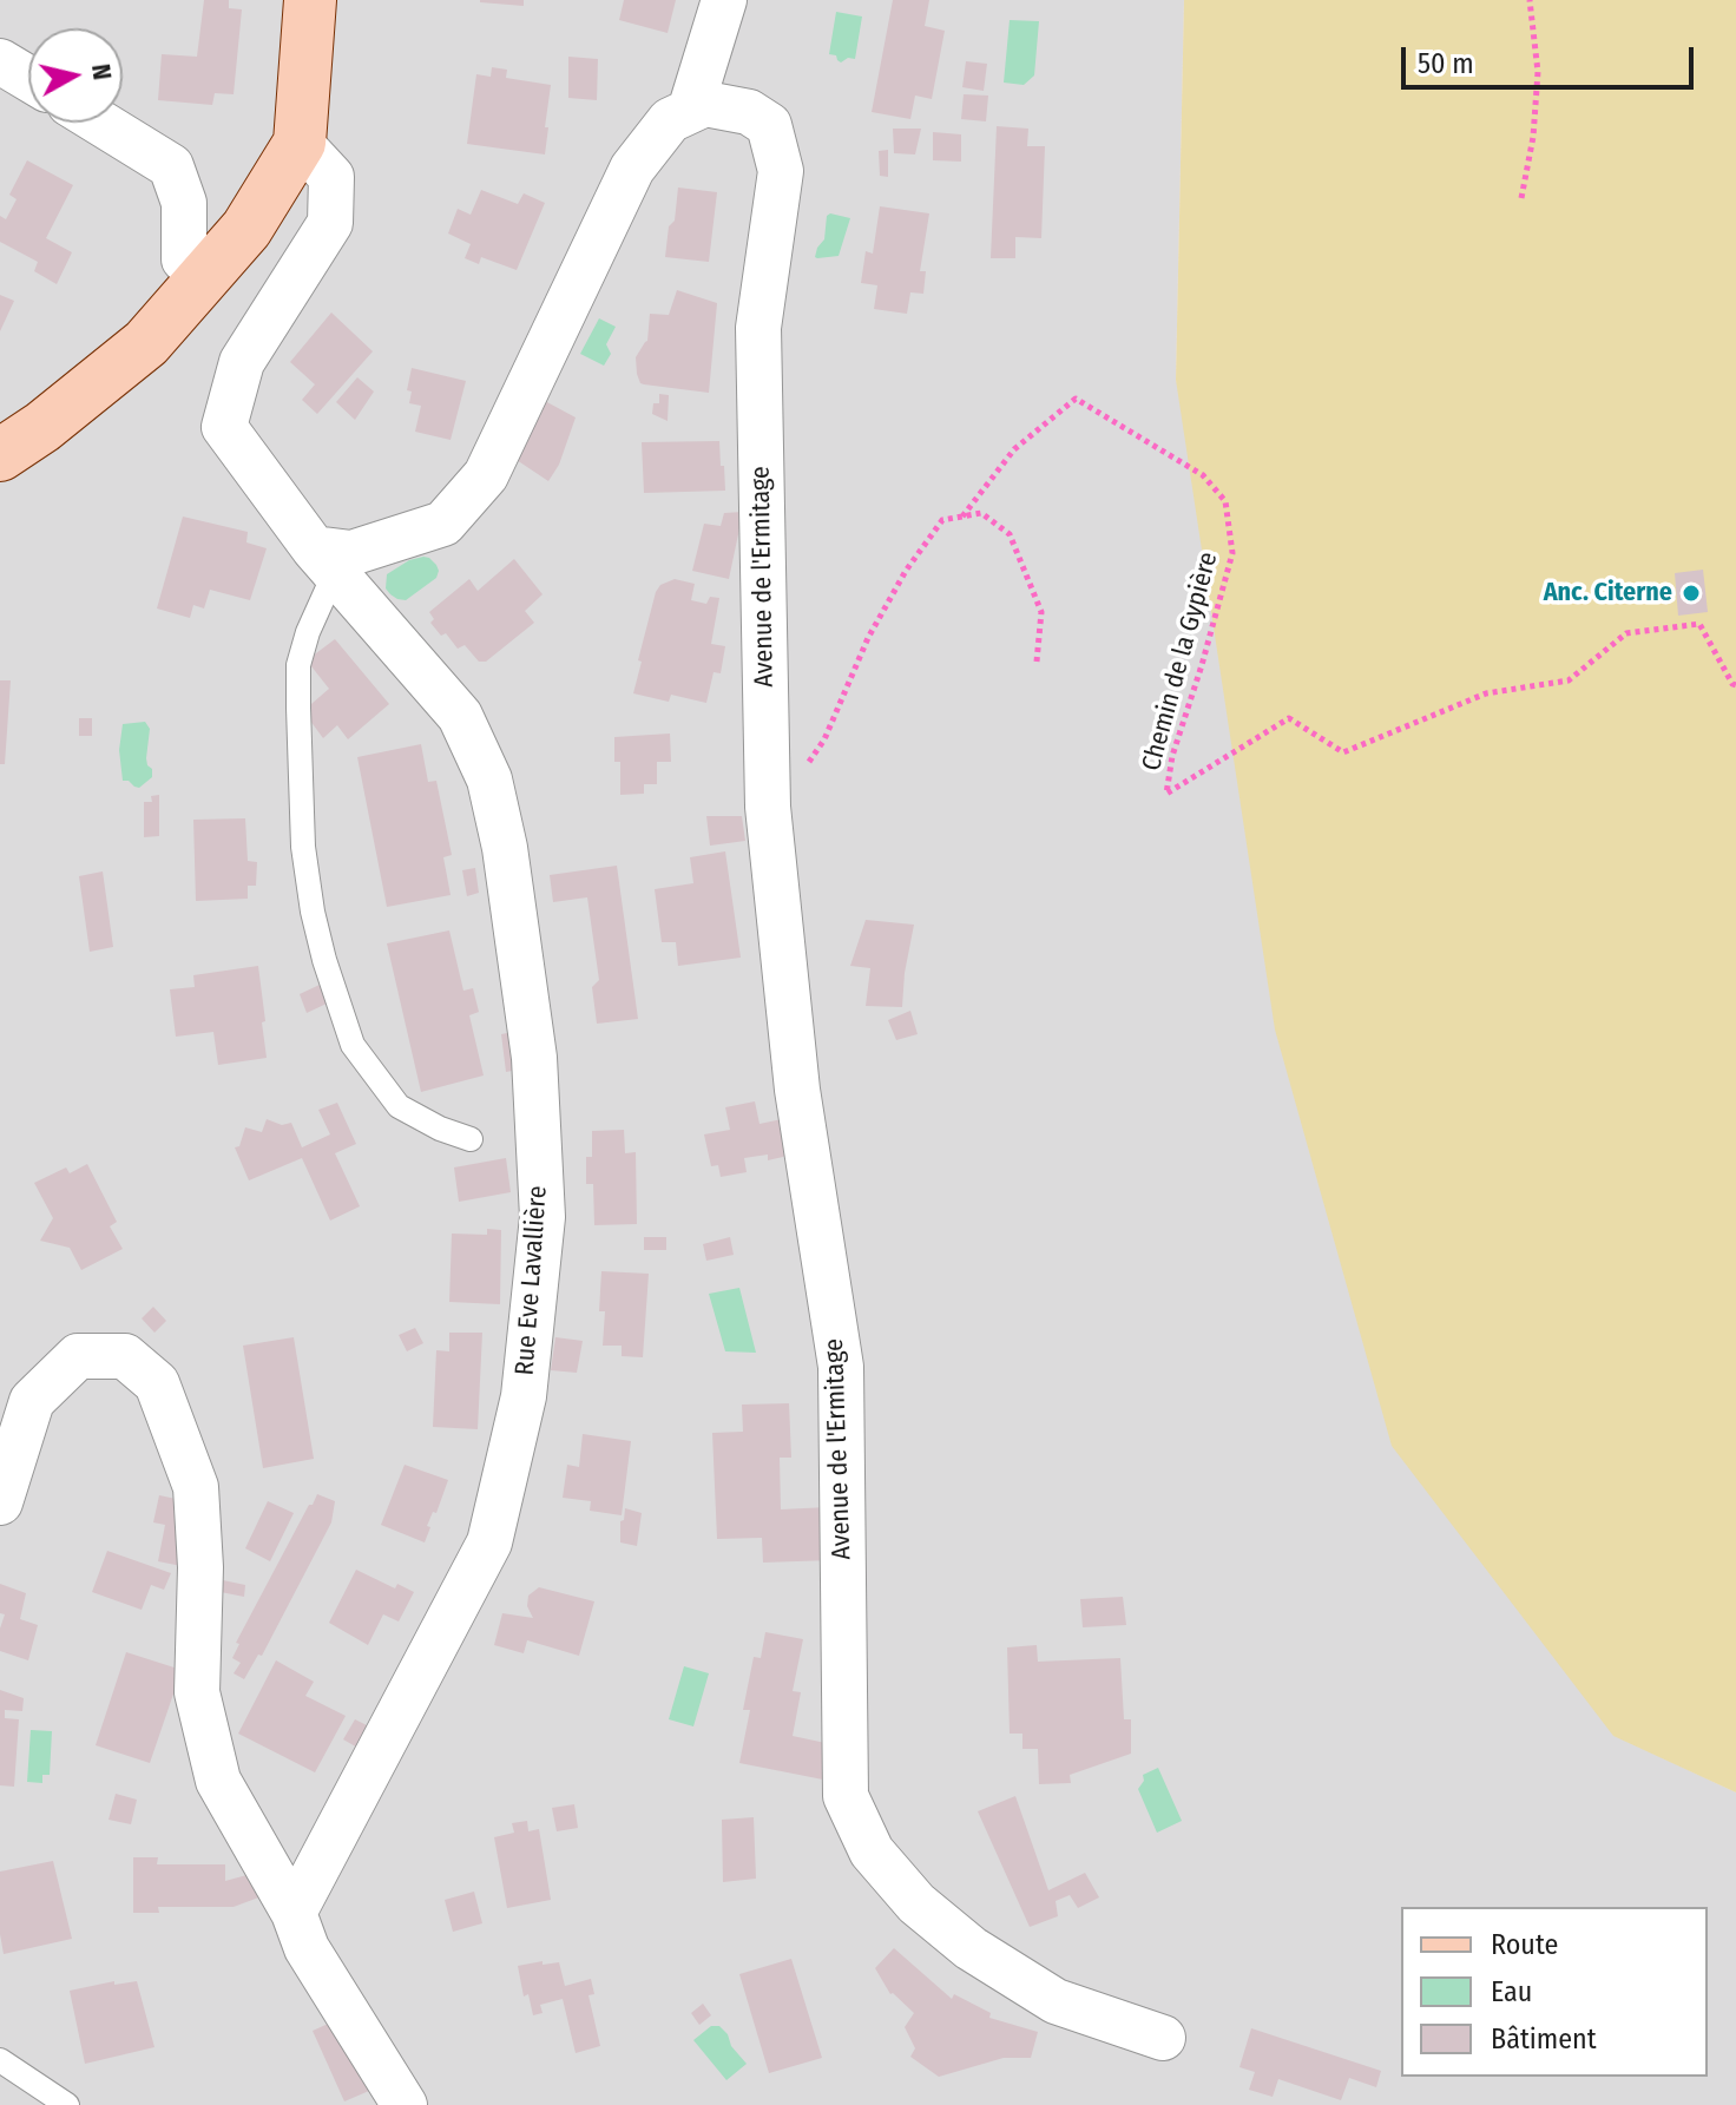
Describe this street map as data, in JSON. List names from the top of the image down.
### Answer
{
  "streets": {
    "street": ["Avenue de l'Ermitage", "Rue Eve Lavallière"],
    "path": ["Chemin de la Gypière"]
  },
  "places": ["Anc. Citerne"],
  "legend": ["Route", "Eau", "Bâtiment"],
  "scale_bar": "50 m",
  "north": "right"
}
